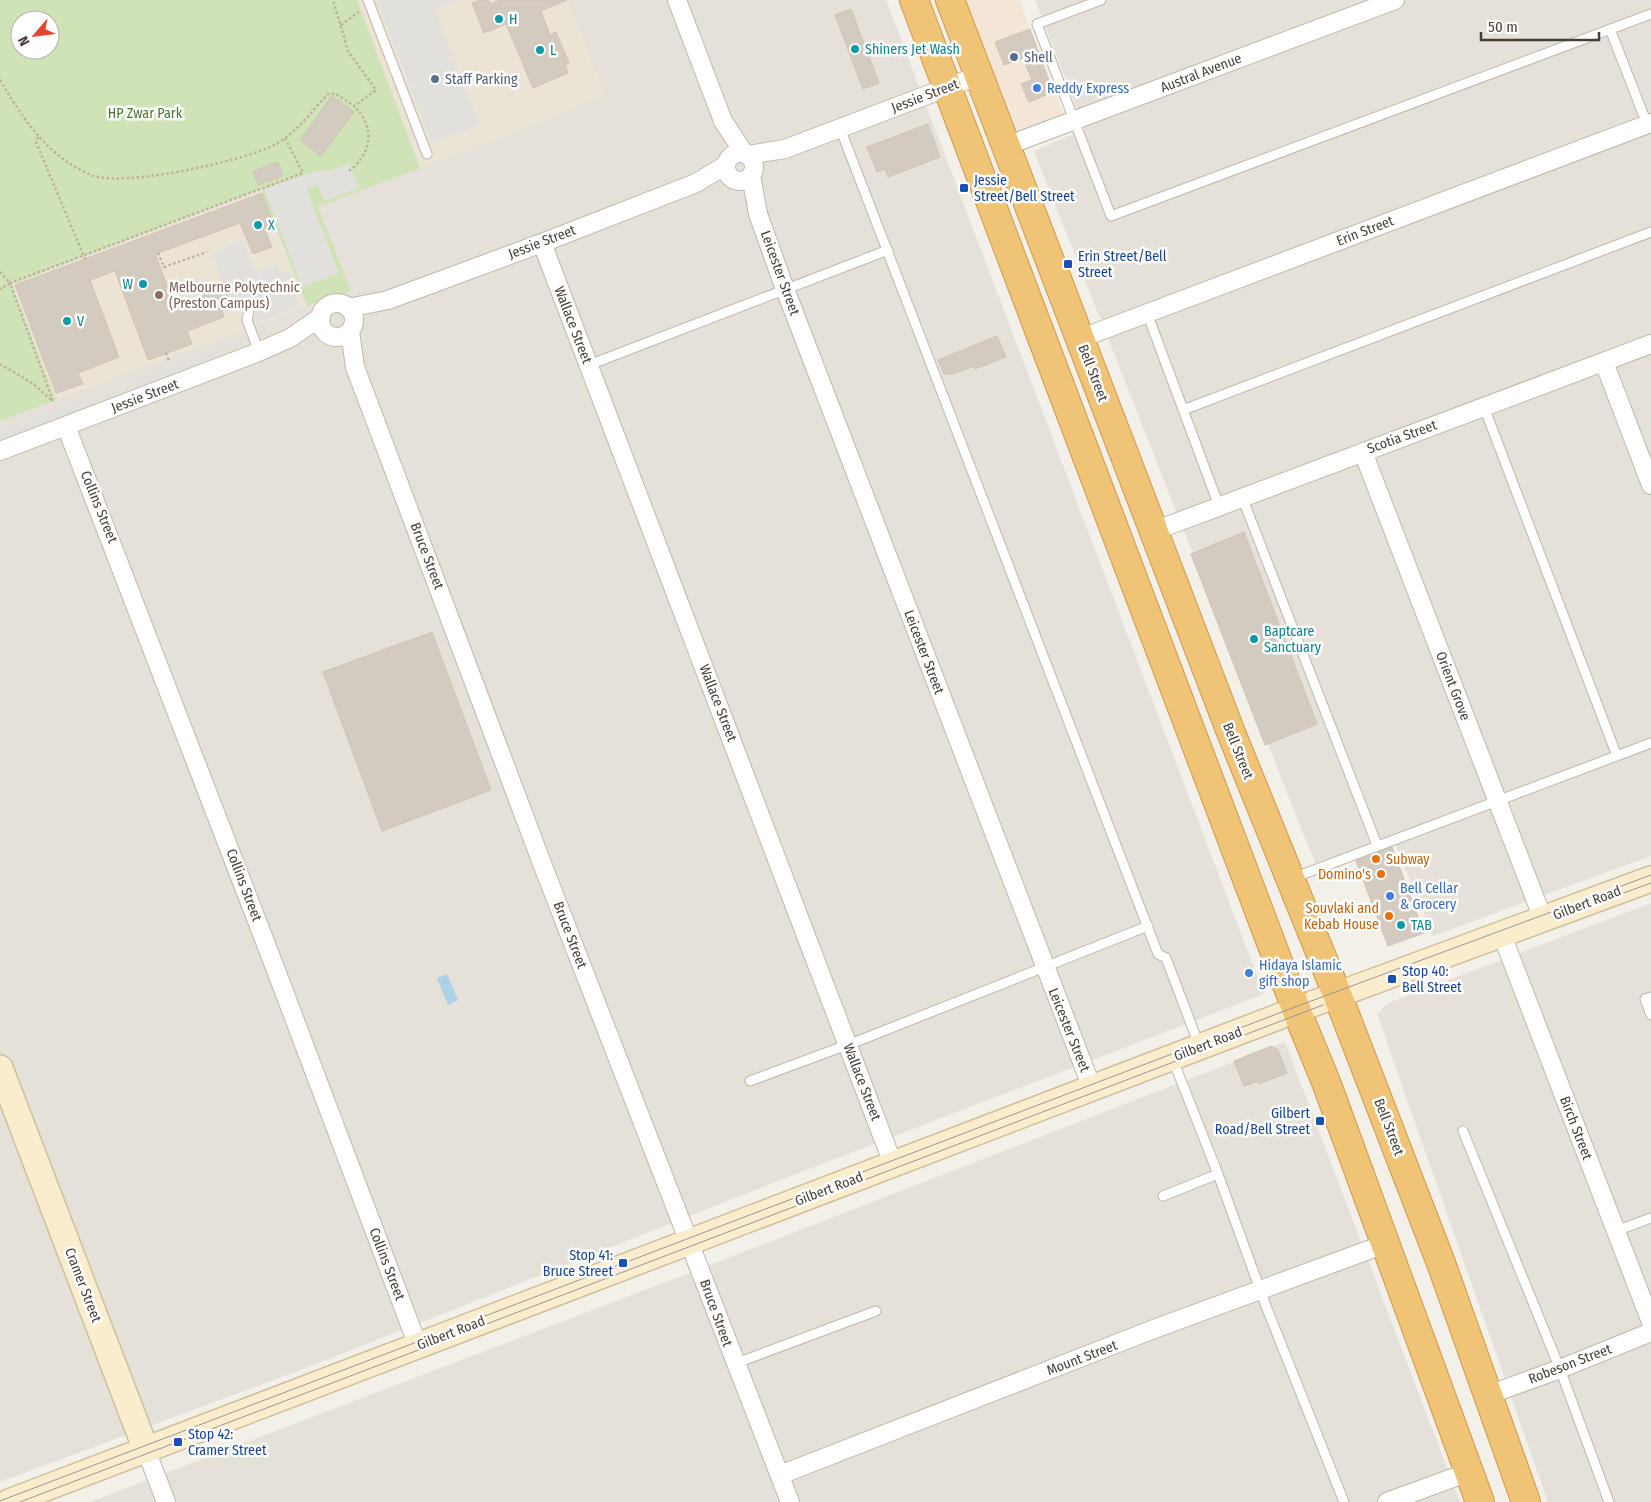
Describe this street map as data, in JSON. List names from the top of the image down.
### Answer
{
  "streets": {
    "highway": ["Bell Street"],
    "street": [
      "Austral Avenue",
      "Jessie Street",
      "Erin Street",
      "Leicester Street",
      "Wallace Street",
      "Scotia Street",
      "Collins Street",
      "Bruce Street",
      "Orient Grove",
      "Gilbert Road",
      "Birch Street",
      "Cramer Street",
      "Mount Street",
      "Robeson Street"
    ]
  },
  "crossings": [
    ["Austral Avenue", "Bell Street"],
    ["Jessie Street", "Leicester Street"],
    ["Jessie Street", "Wallace Street"],
    ["Jessie Street", "Bell Street"],
    ["Jessie Street", "Collins Street"],
    ["Jessie Street", "Bruce Street"],
    ["Erin Street", "Bell Street"],
    ["Leicester Street", "Gilbert Road"],
    ["Wallace Street", "Gilbert Road"],
    ["Bell Street", "Scotia Street"],
    ["Bell Street", "Gilbert Road"],
    ["Bell Street", "Robeson Street"],
    ["Scotia Street", "Orient Grove"],
    ["Collins Street", "Gilbert Road"],
    ["Bruce Street", "Gilbert Road"],
    ["Bruce Street", "Mount Street"],
    ["Orient Grove", "Gilbert Road"],
    ["Gilbert Road", "Birch Street"],
    ["Gilbert Road", "Cramer Street"]
  ],
  "parks": ["HP Zwar Park"],
  "places": {
    "other": [
      "H",
      "Shiners Jet Wash",
      "L",
      "Shell",
      "Staff Parking",
      "Reddy Express",
      "X",
      "W",
      "Melbourne Polytechnic (Preston Campus)",
      "V",
      "Baptcare Sanctuary",
      "Subway",
      "Domino's",
      "Bell Cellar & Grocery",
      "Souvlaki and Kebab House",
      "TAB",
      "Hidaya Islamic gift shop"
    ],
    "transit": [
      "Jessie Street/Bell Street",
      "Erin Street/Bell Street",
      "Stop 40: Bell Street",
      "Gilbert Road/Bell Street",
      "Stop 41: Bruce Street",
      "Stop 42: Cramer Street"
    ]
  },
  "scale_bar": "50 m",
  "north": "bottom left"
}
